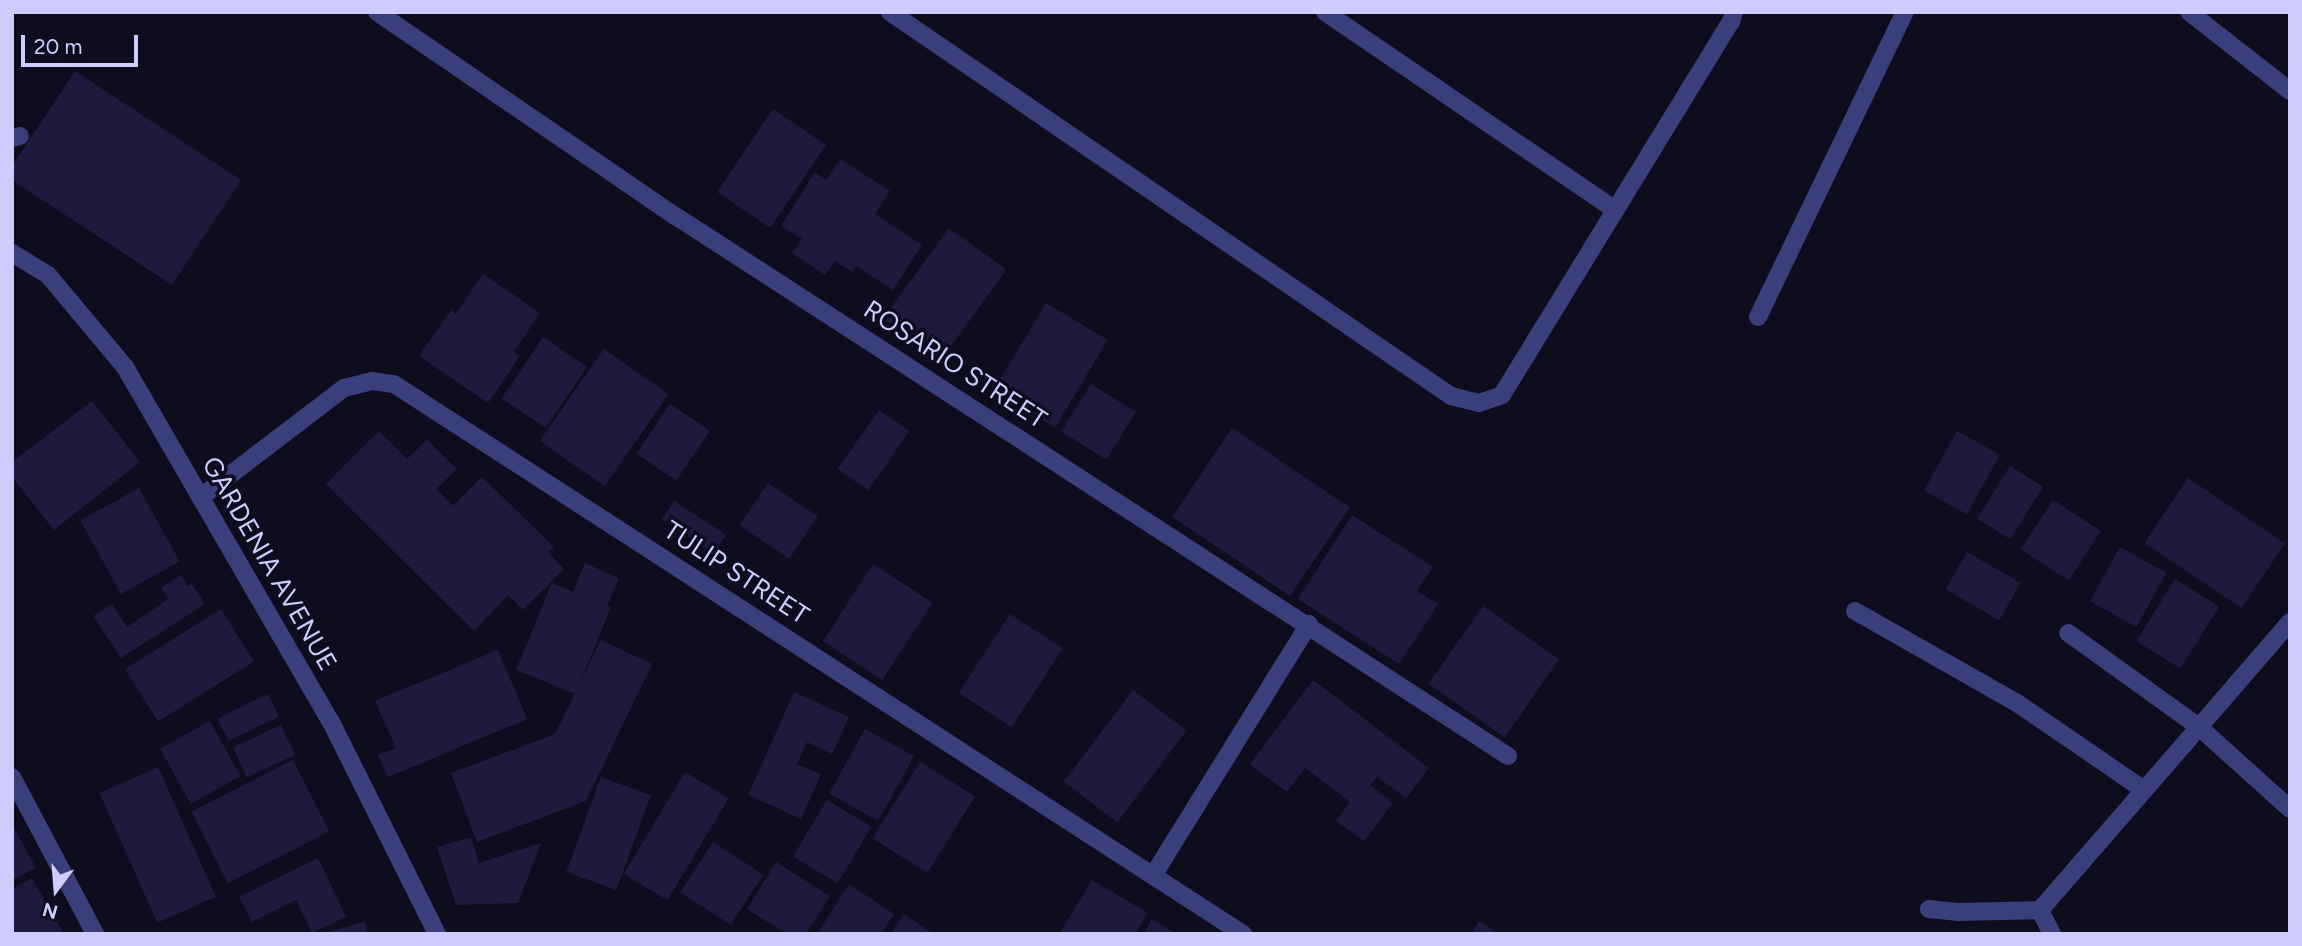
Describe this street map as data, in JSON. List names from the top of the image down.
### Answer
{
  "streets": {
    "street": ["ROSARIO STREET", "GARDENIA AVENUE", "TULIP STREET"]
  },
  "crossings": [
    ["GARDENIA AVENUE", "TULIP STREET"]
  ],
  "scale_bar": "20 m",
  "north": "bottom"
}
